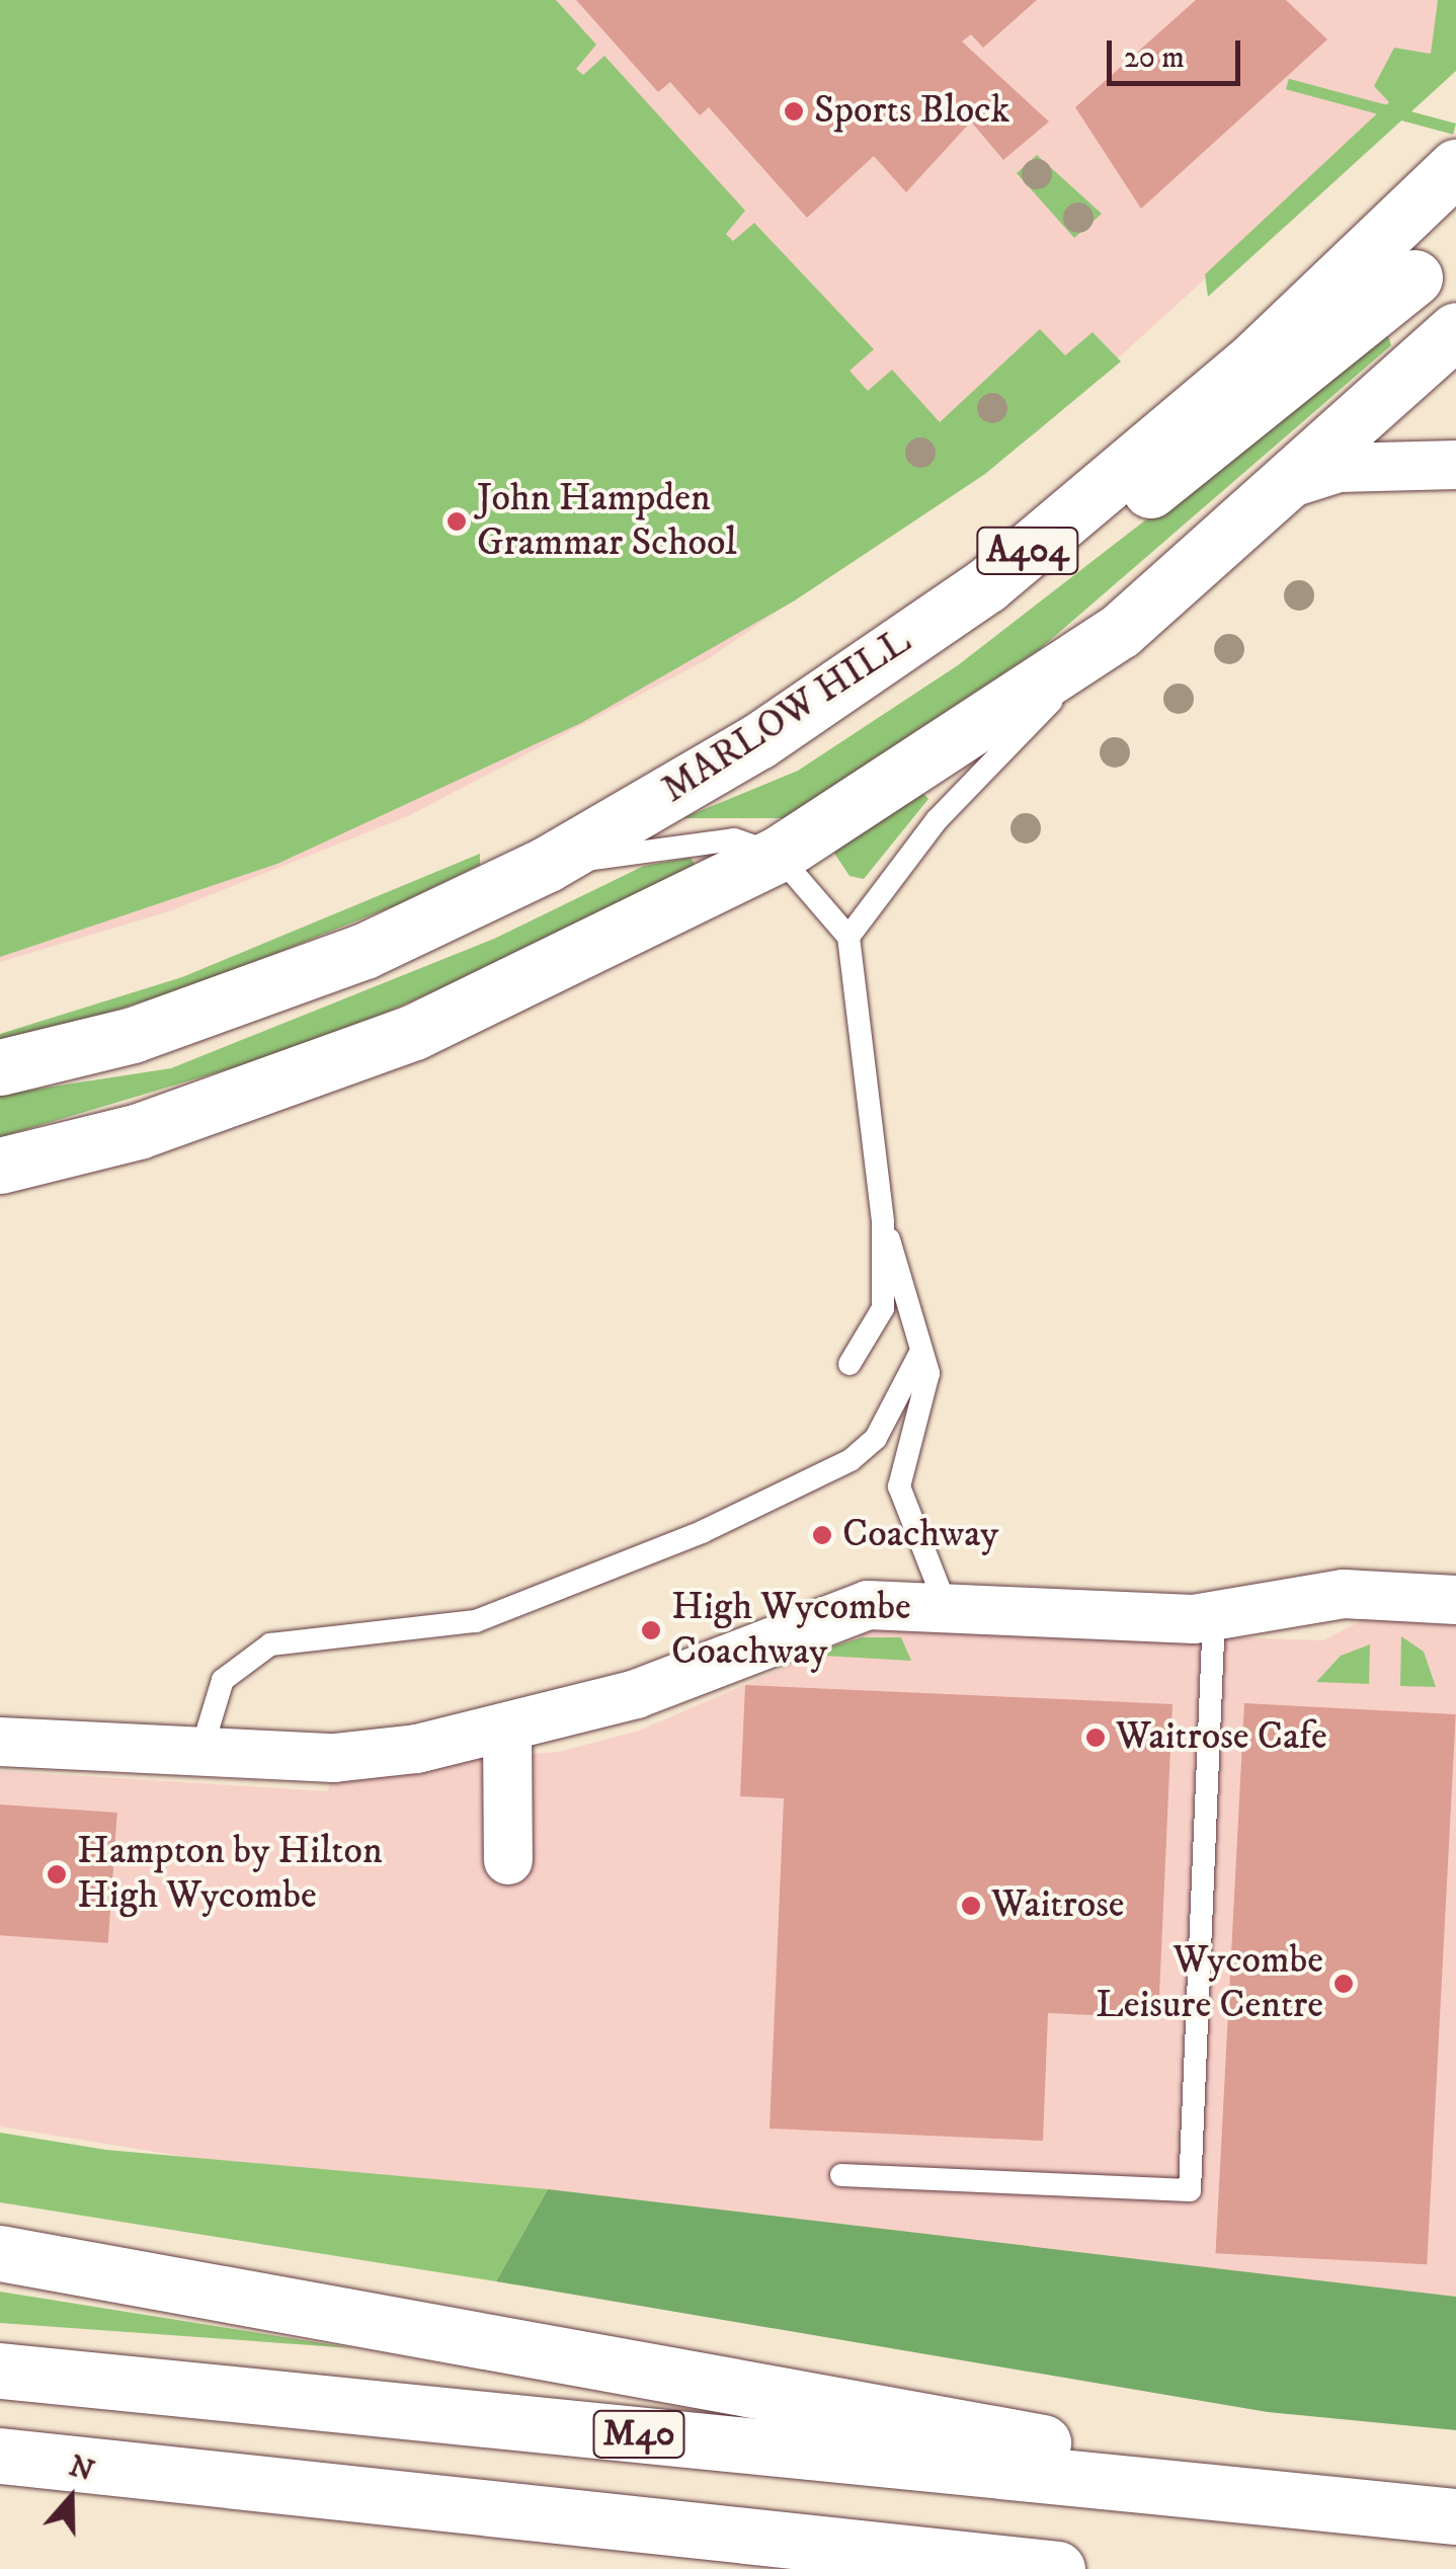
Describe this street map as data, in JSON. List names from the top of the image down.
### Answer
{
  "streets": {
    "main road": ["A404", "MARLOW HILL", "M40"]
  },
  "crossings": [
    ["A404", "MARLOW HILL"]
  ],
  "places": [
    "Sports Block",
    "John Hampden Grammar School",
    "Coachway",
    "High Wycombe Coachway",
    "Waitrose Cafe",
    "Hampton by Hilton High Wycombe",
    "Waitrose",
    "Wycombe Leisure Centre"
  ],
  "scale_bar": "20 m",
  "north": "top"
}
